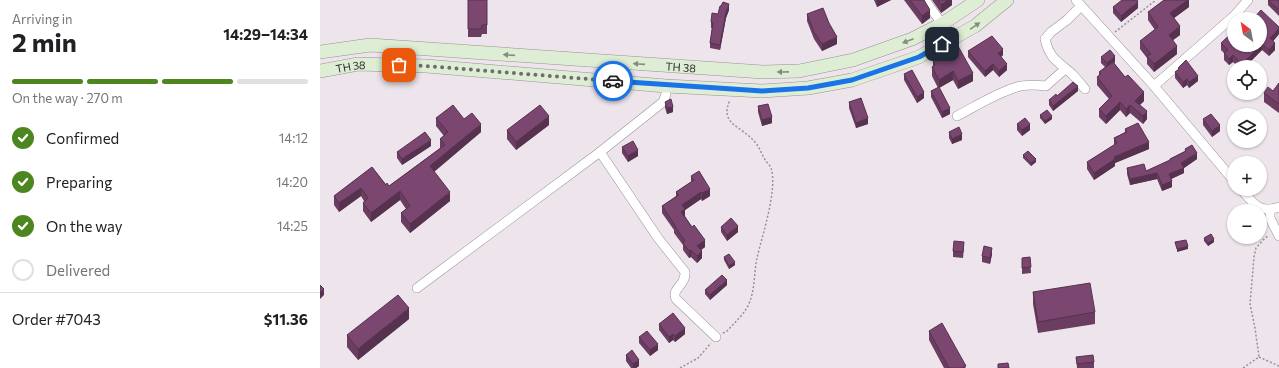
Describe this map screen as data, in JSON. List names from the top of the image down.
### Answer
{
  "streets": {
    "street": ["TH 38"]
  },
  "north": "top left",
  "page": {
    "heading": ["2 min", "Arriving in", "14:29–14:34"],
    "panel": ["Order #7043", "$11.36"],
    "map_buttons": ["+", "−"],
    "bar": "On the way · 270 m",
    "list": [
      ["Confirmed", "14:12"],
      ["Preparing", "14:20"],
      ["On the way", "14:25"],
      "Delivered"
    ]
  }
}
